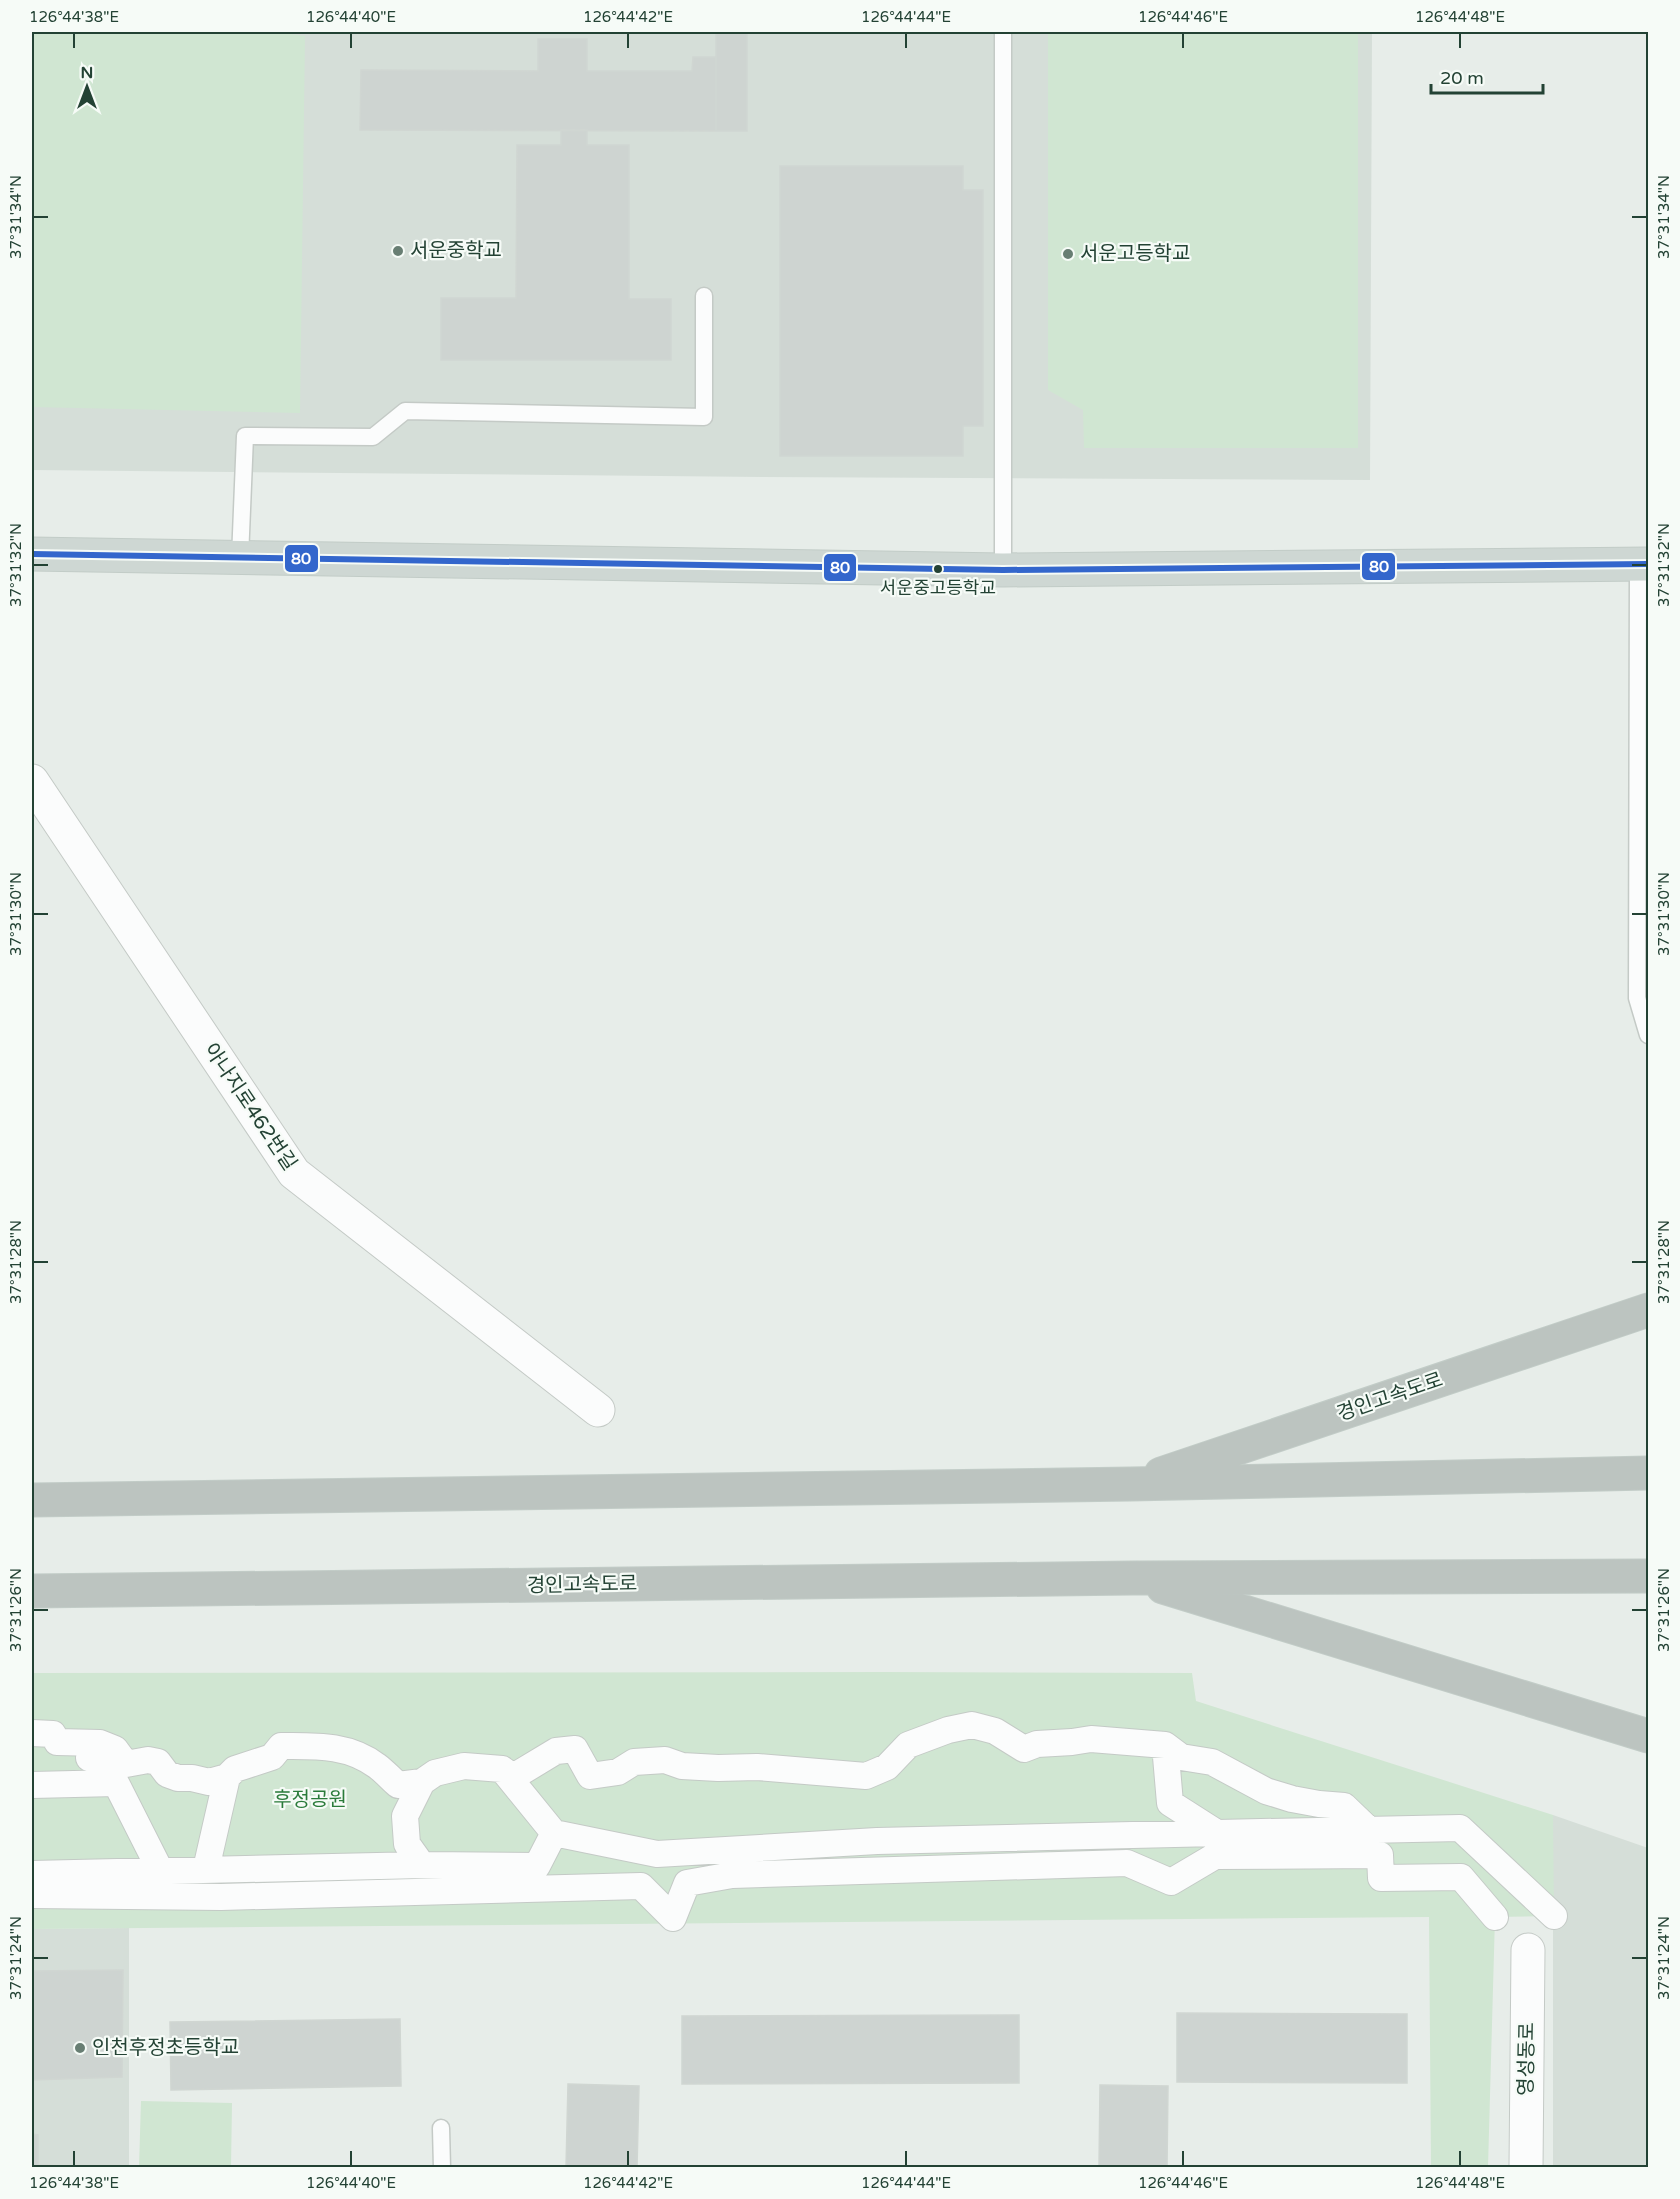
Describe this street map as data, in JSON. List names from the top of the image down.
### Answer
{
  "streets": {
    "highway": ["경인고속도로"],
    "street": ["아나지로462번길", "영성동로"]
  },
  "parks": ["후정공원"],
  "places": [
    "서운중학교",
    "서운고등학교",
    "서운중고등학교",
    "인천후정초등학교"
  ],
  "lines": ["transit line 80"],
  "scale_bar": "20 m",
  "north": "top",
  "coordinates": [
    "126°44'38\"E",
    "126°44'40\"E",
    "126°44'42\"E",
    "126°44'44\"E",
    "126°44'46\"E",
    "126°44'48\"E",
    "37°31'34\"N",
    "37°31'32\"N",
    "37°31'30\"N",
    "37°31'28\"N",
    "37°31'26\"N",
    "37°31'24\"N"
  ]
}
